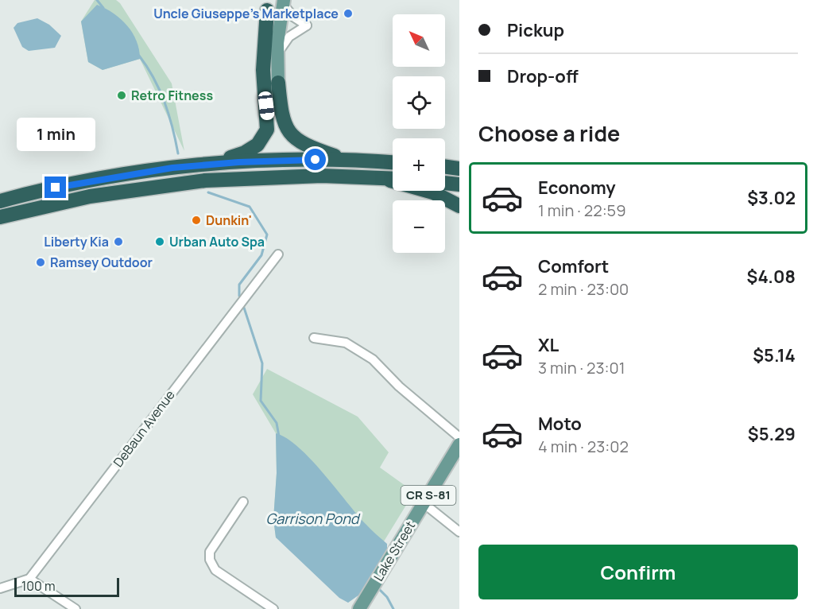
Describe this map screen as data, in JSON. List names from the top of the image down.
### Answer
{
  "streets": {
    "main road": ["CR S-81", "Lake Street"],
    "street": ["DeBaun Avenue"]
  },
  "water": ["Garrison Pond"],
  "places": [
    "Uncle Giuseppe's Marketplace",
    "Retro Fitness",
    "Dunkin'",
    "Liberty Kia",
    "Urban Auto Spa",
    "Ramsey Outdoor"
  ],
  "scale_bar": "100 m",
  "north": "top left",
  "page": {
    "banner": ["Pickup", "Drop-off"],
    "map_buttons": ["+", "−"],
    "heading": "Choose a ride",
    "bubble": "1 min",
    "list": [
      {
        "name": "Economy",
        "note": "1 min · 22:59",
        "value": "$3.02"
      },
      {
        "name": "Comfort",
        "note": "2 min · 23:00",
        "value": "$4.08"
      },
      {
        "name": "XL",
        "note": "3 min · 23:01",
        "value": "$5.14"
      },
      {
        "name": "Moto",
        "note": "4 min · 23:02",
        "value": "$5.29"
      }
    ],
    "buttons": "Confirm",
    "scale": "100 m"
  }
}
